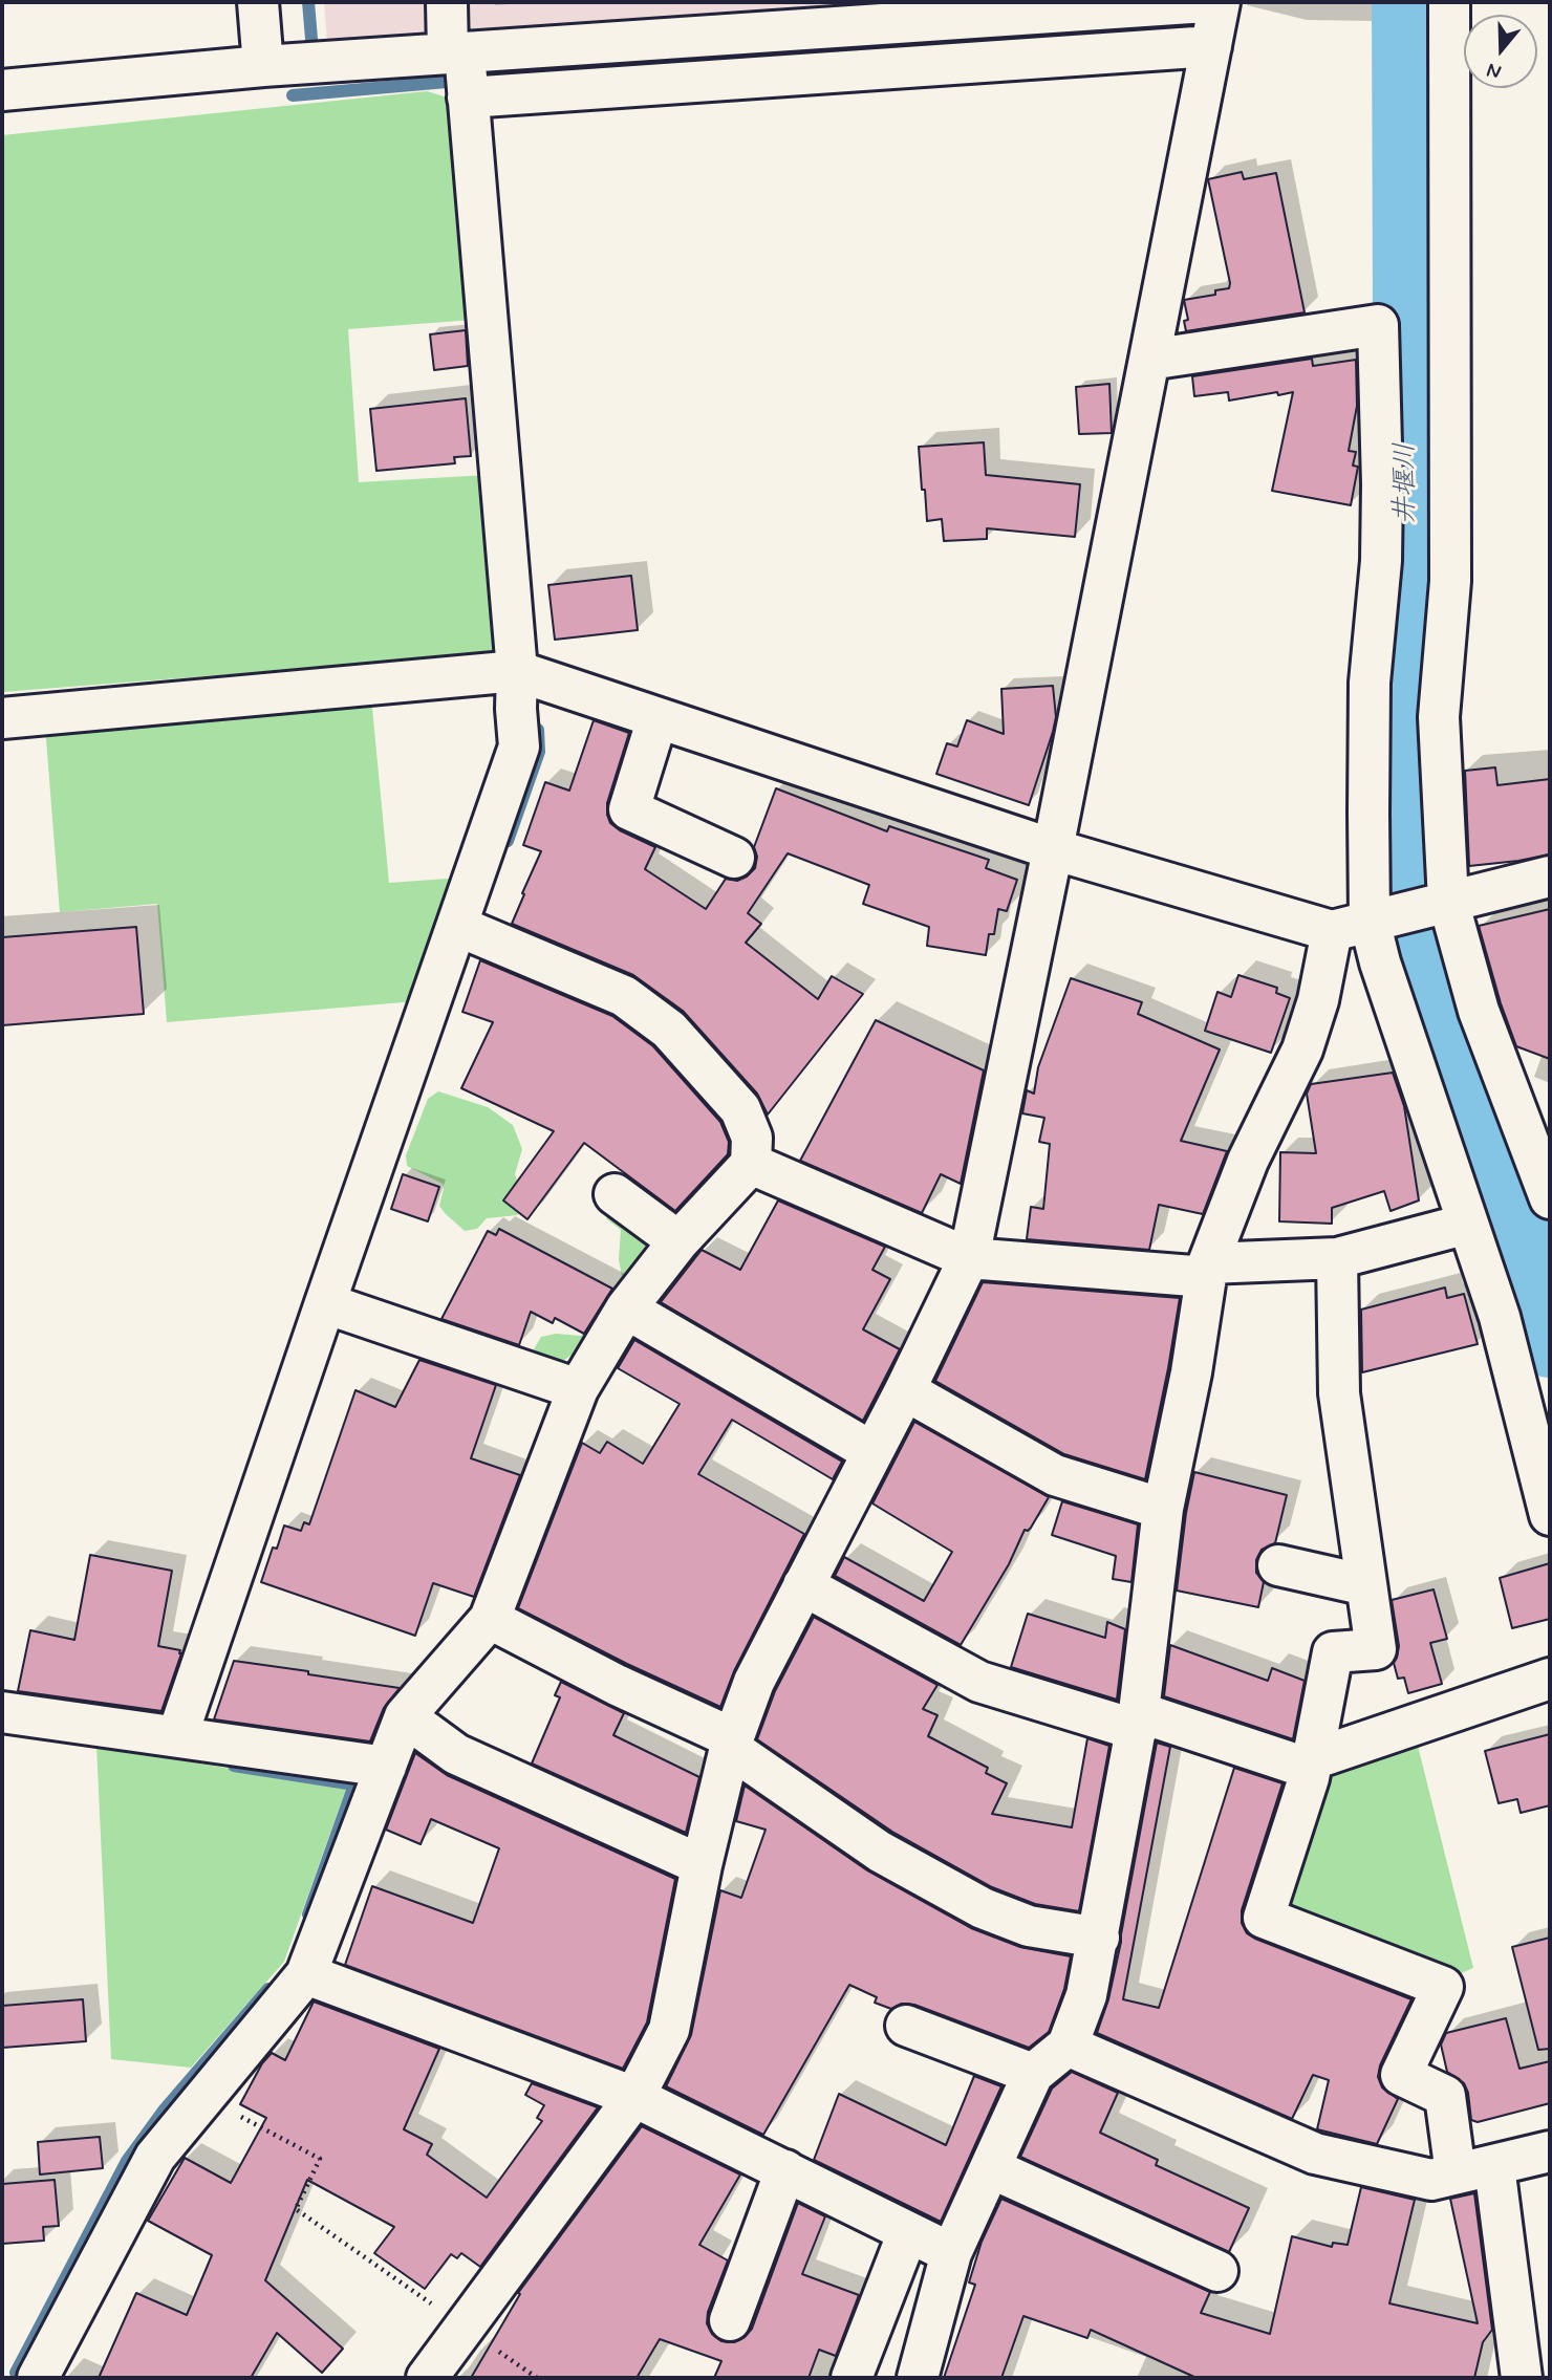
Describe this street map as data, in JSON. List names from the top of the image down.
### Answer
{
  "water": ["井堰川"],
  "north": "bottom"
}
